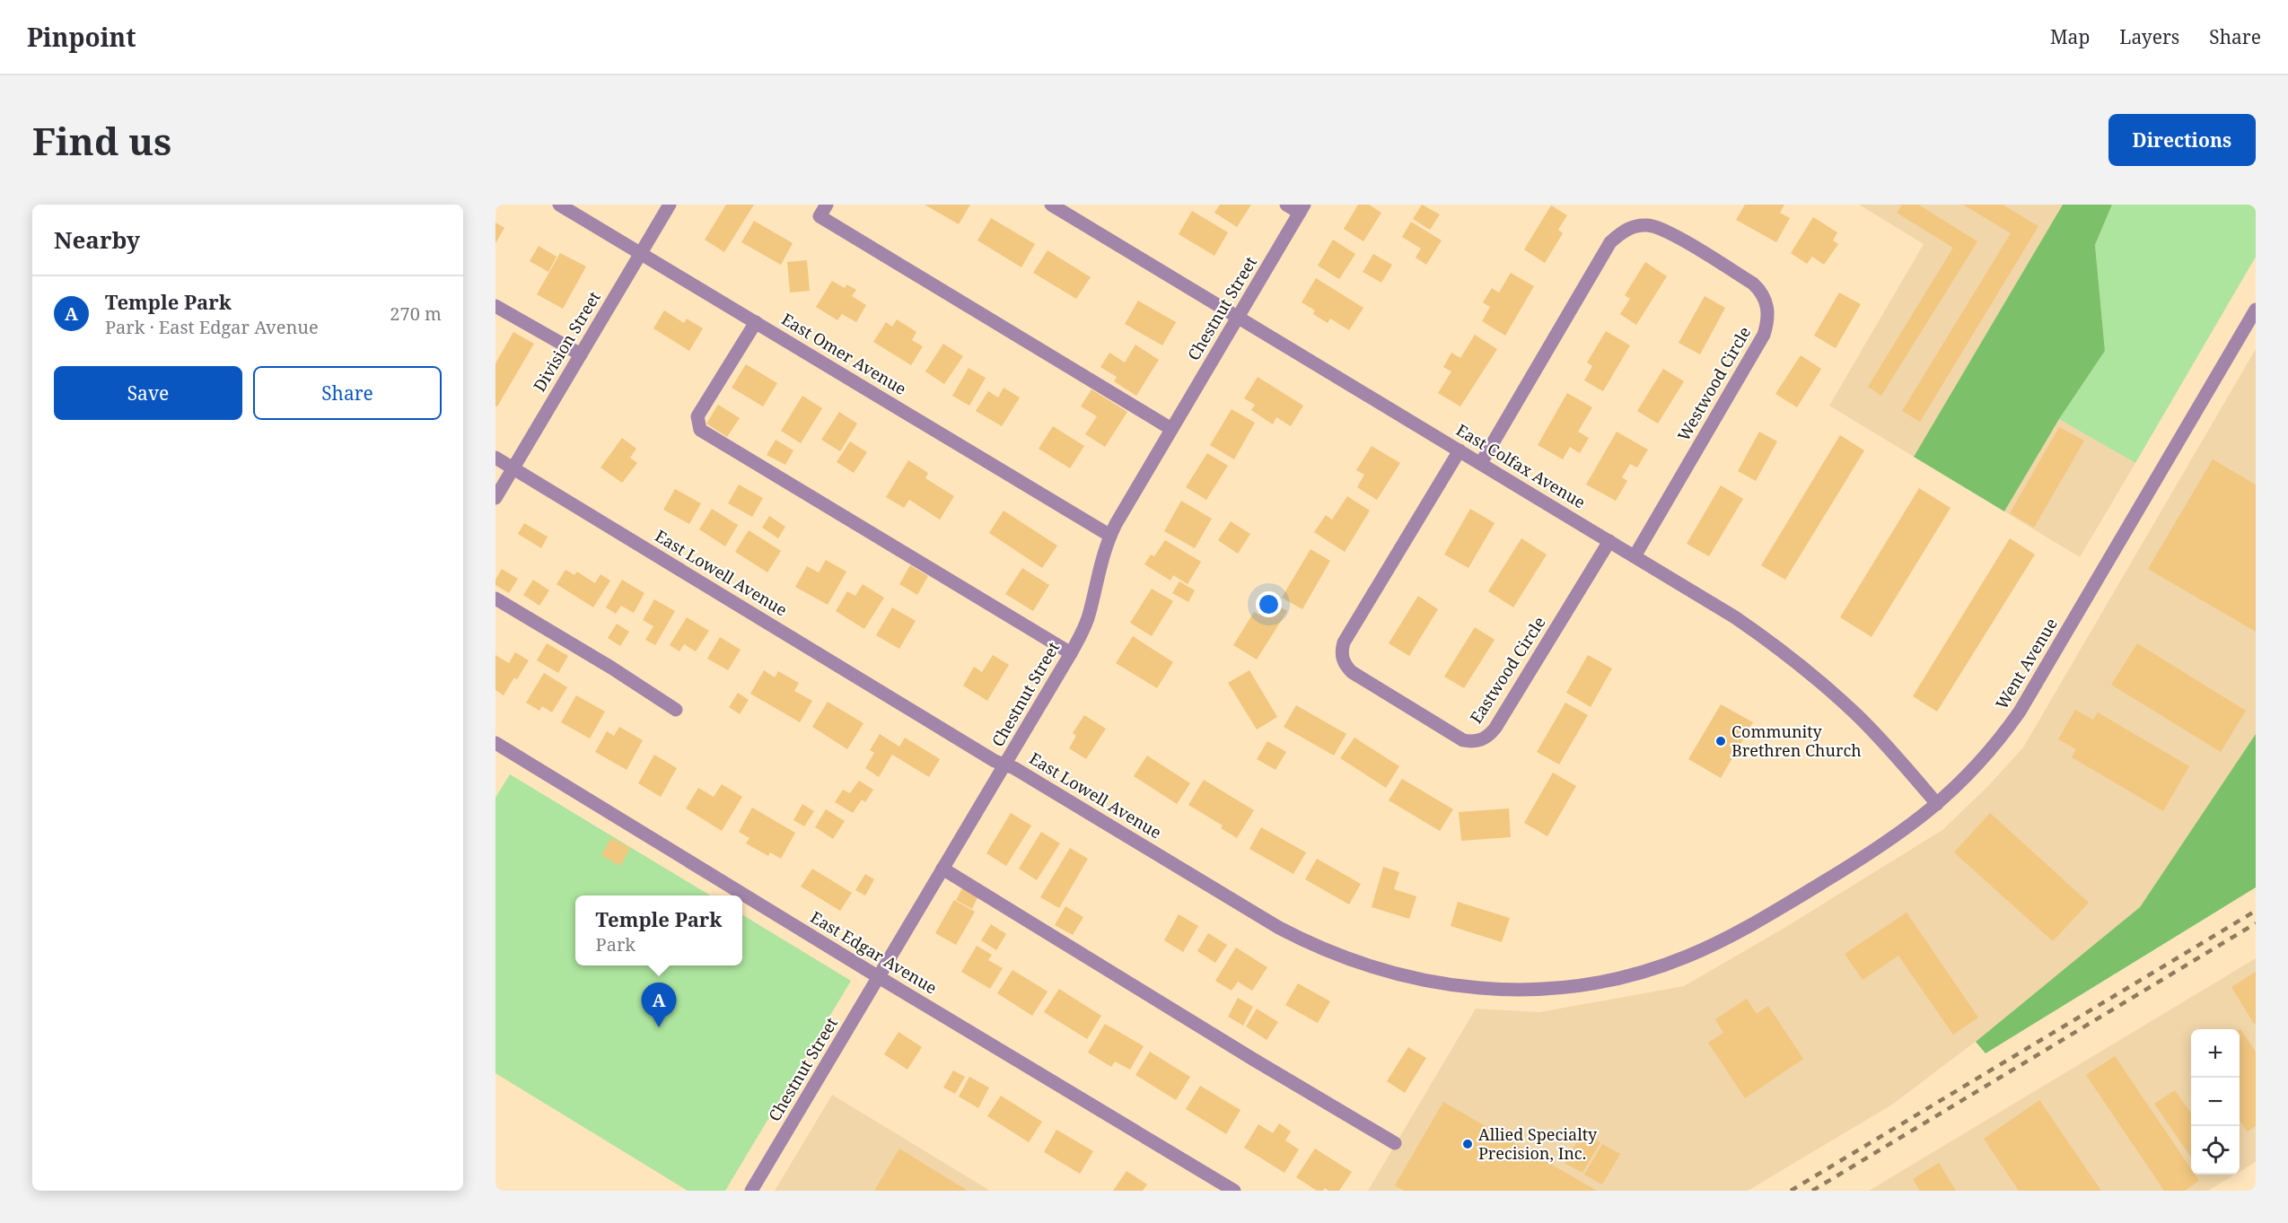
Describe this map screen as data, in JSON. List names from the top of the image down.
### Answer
{
  "streets": {
    "street": [
      "Chestnut Street",
      "Division Street",
      "East Omer Avenue",
      "Westwood Circle",
      "East Colfax Avenue",
      "East Lowell Avenue",
      "Went Avenue",
      "Eastwood Circle",
      "East Edgar Avenue"
    ]
  },
  "crossings": [
    ["Chestnut Street", "East Omer Avenue"],
    ["Chestnut Street", "East Colfax Avenue"],
    ["Chestnut Street", "East Lowell Avenue"],
    ["Chestnut Street", "East Edgar Avenue"],
    ["Division Street", "East Omer Avenue"],
    ["Division Street", "East Lowell Avenue"],
    ["Westwood Circle", "East Colfax Avenue"],
    ["East Colfax Avenue", "Went Avenue"],
    ["East Colfax Avenue", "Eastwood Circle"],
    ["East Lowell Avenue", "Went Avenue"]
  ],
  "places": ["Community Brethren Church", "Allied Specialty Precision, Inc."],
  "page": {
    "header": "Pinpoint",
    "nav": ["Map", "Layers", "Share"],
    "buttons": [
      "Directions",
      ["Save", "Share"]
    ],
    "title": "Find us",
    "heading": "Nearby",
    "list": [
      {
        "mark": "A",
        "name": "Temple Park",
        "note": "Park · East Edgar Avenue",
        "value": "270 m"
      }
    ],
    "popup": ["Temple Park", "Park"],
    "pins": "A",
    "map_buttons": ["+", "−"]
  }
}
